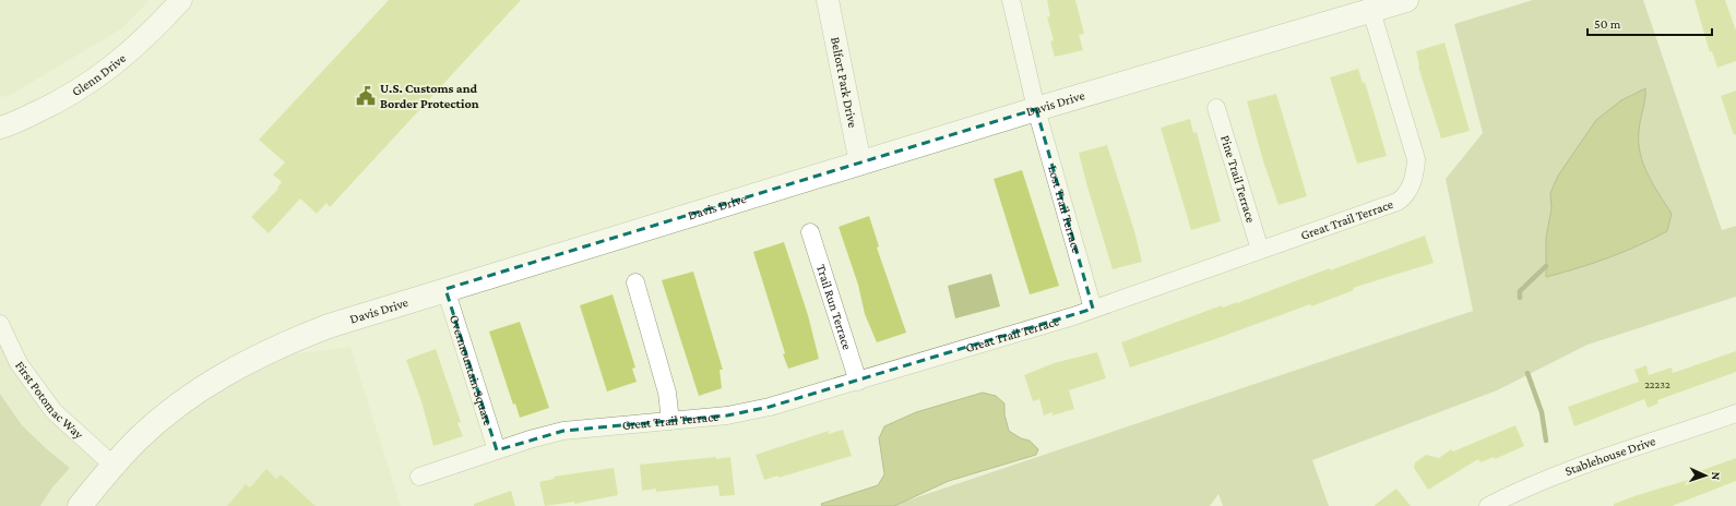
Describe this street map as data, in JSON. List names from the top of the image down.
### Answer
{
  "streets": {
    "main road": ["Davis Drive"],
    "street": [
      "Glenn Drive",
      "Belfort Park Drive",
      "Pine Trail Terrace",
      "Lost Trail Terrace",
      "Great Trail Terrace",
      "Trail Run Terrace",
      "Overmountain Square",
      "First Potomac Way",
      "Stablehouse Drive"
    ]
  },
  "crossings": [
    ["Belfort Park Drive", "Davis Drive"],
    ["Davis Drive", "Lost Trail Terrace"],
    ["Davis Drive", "Great Trail Terrace"],
    ["Davis Drive", "Overmountain Square"],
    ["Davis Drive", "First Potomac Way"],
    ["Pine Trail Terrace", "Great Trail Terrace"],
    ["Lost Trail Terrace", "Great Trail Terrace"],
    ["Great Trail Terrace", "Trail Run Terrace"],
    ["Great Trail Terrace", "Overmountain Square"]
  ],
  "places": {
    "public building": ["U.S. Customs and Border Protection"]
  },
  "house_numbers": ["22232"],
  "scale_bar": "50 m",
  "north": "right"
}
